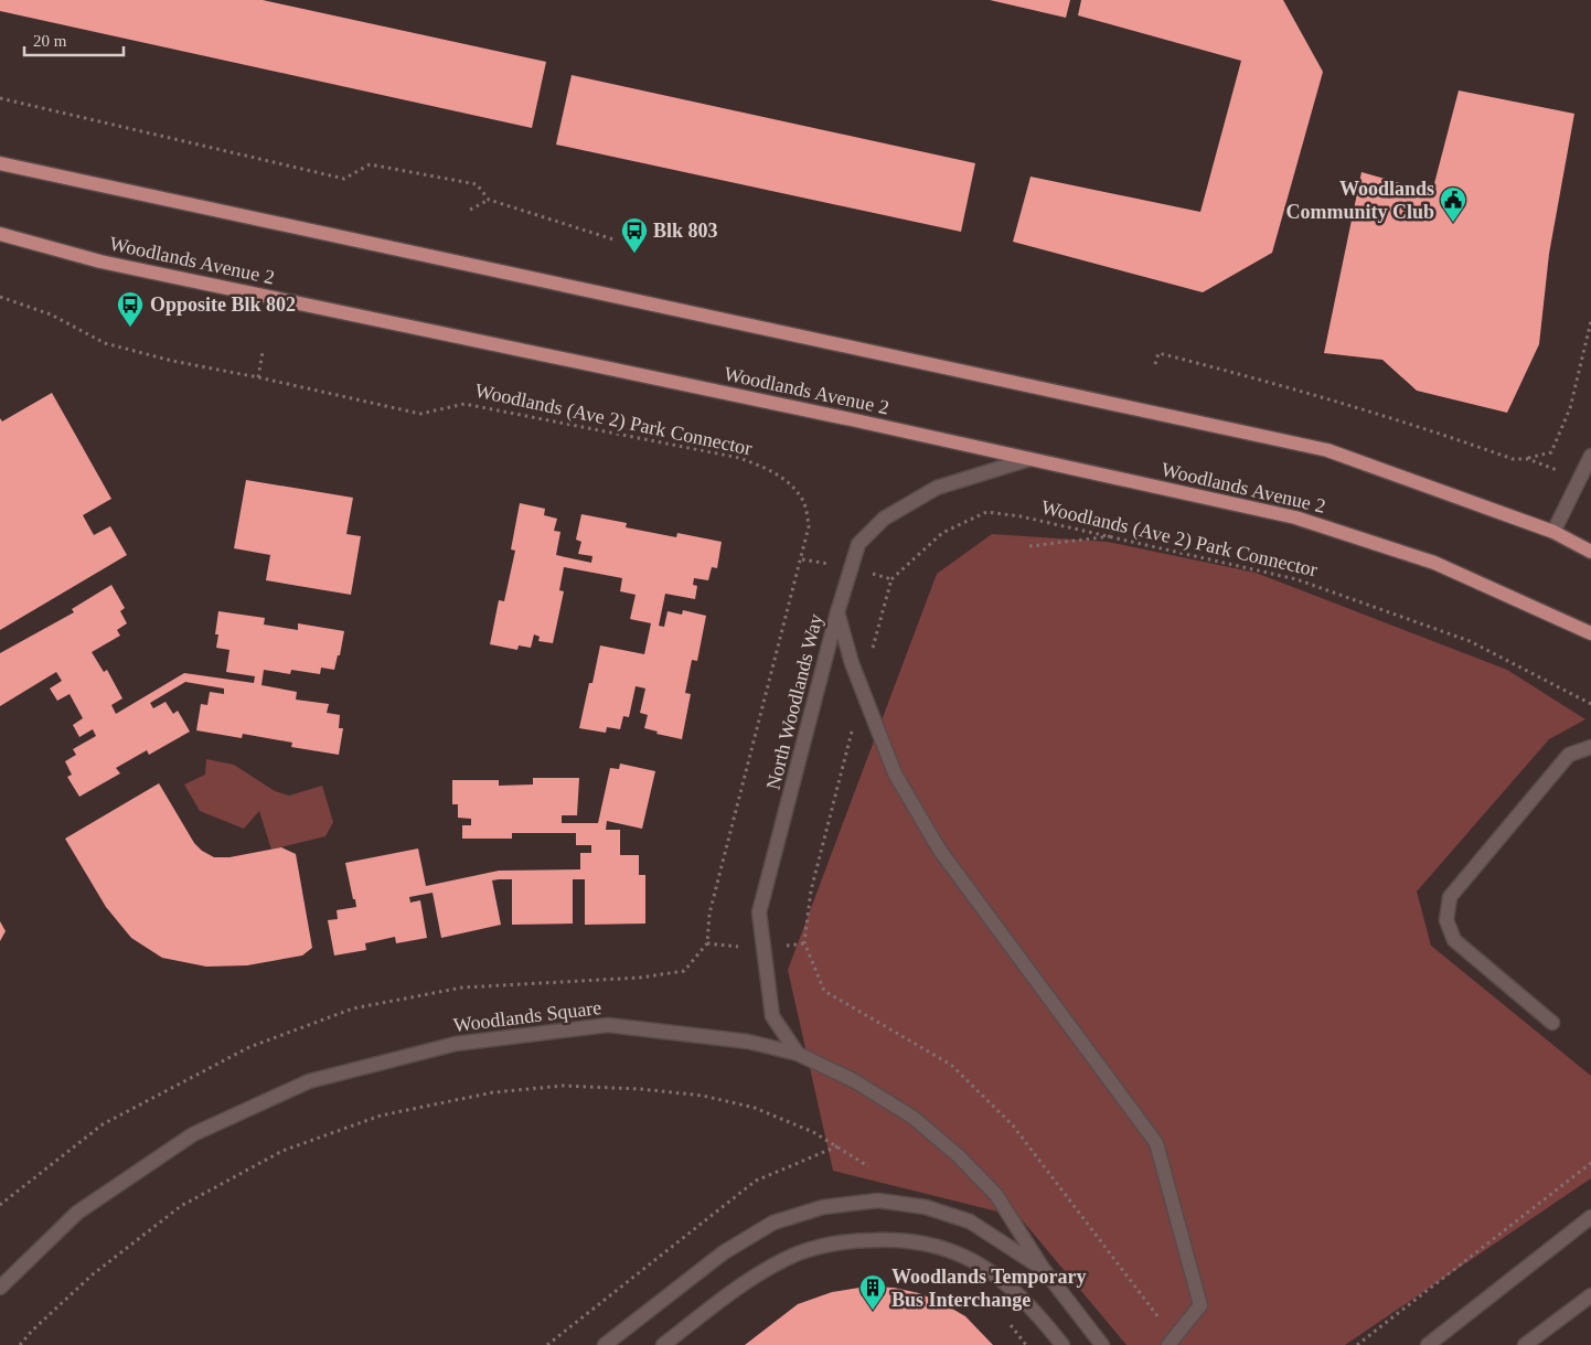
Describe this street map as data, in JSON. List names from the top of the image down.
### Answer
{
  "streets": {
    "main road": ["Woodlands Avenue 2"],
    "street": ["North Woodlands Way", "Woodlands Square"],
    "path": ["Woodlands (Ave 2) Park Connector"]
  },
  "crossings": [
    ["Woodlands Avenue 2", "North Woodlands Way"],
    ["North Woodlands Way", "Woodlands Square"]
  ],
  "places": {
    "public building": ["Woodlands Community Club"],
    "bus stop": ["Blk 803", "Opposite Blk 802"],
    "building": ["Woodlands Temporary Bus Interchange"]
  },
  "scale_bar": "20 m"
}
